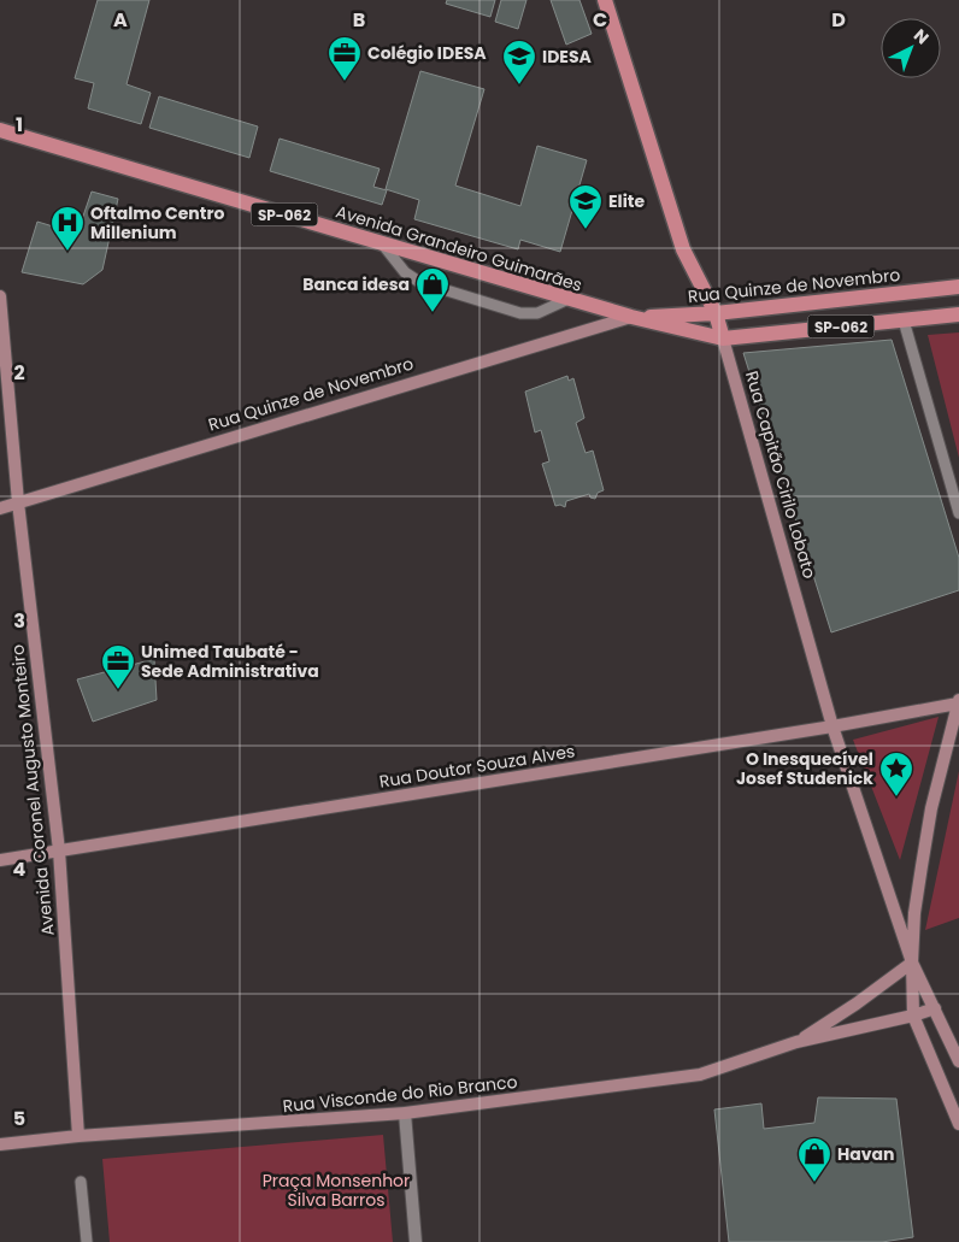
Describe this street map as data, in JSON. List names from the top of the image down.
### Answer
{
  "streets": {
    "main road": [
      "SP-062",
      "Avenida Grandeiro Guimarães",
      "Rua Quinze de Novembro",
      "Rua Capitão Cirilo Lobato",
      "Rua Doutor Souza Alves",
      "Avenida Coronel Augusto Monteiro",
      "Rua Visconde do Rio Branco"
    ]
  },
  "crossings": [
    ["Avenida Grandeiro Guimarães", "Rua Quinze de Novembro"],
    ["Rua Quinze de Novembro", "Rua Capitão Cirilo Lobato"],
    ["Rua Quinze de Novembro", "Avenida Coronel Augusto Monteiro"],
    ["Rua Capitão Cirilo Lobato", "Rua Doutor Souza Alves"],
    ["Rua Capitão Cirilo Lobato", "Rua Visconde do Rio Branco"],
    ["Rua Doutor Souza Alves", "Avenida Coronel Augusto Monteiro"],
    ["Avenida Coronel Augusto Monteiro", "Rua Visconde do Rio Branco"]
  ],
  "parks": ["Praça Monsenhor Silva Barros"],
  "places": {
    "office": ["Colégio IDESA", "Unimed Taubaté - Sede Administrativa"],
    "school or university": ["IDESA", "Elite"],
    "hospital": ["Oftalmo Centro Millenium"],
    "shop": ["Banca idesa", "Havan"],
    "place": ["O Inesquecível Josef Studenick"]
  },
  "north": "top right",
  "grid": {
    "columns": [
      "A",
      "B",
      "C",
      "D"
    ],
    "rows": [
      "1",
      "2",
      "3",
      "4",
      "5"
    ]
  }
}
